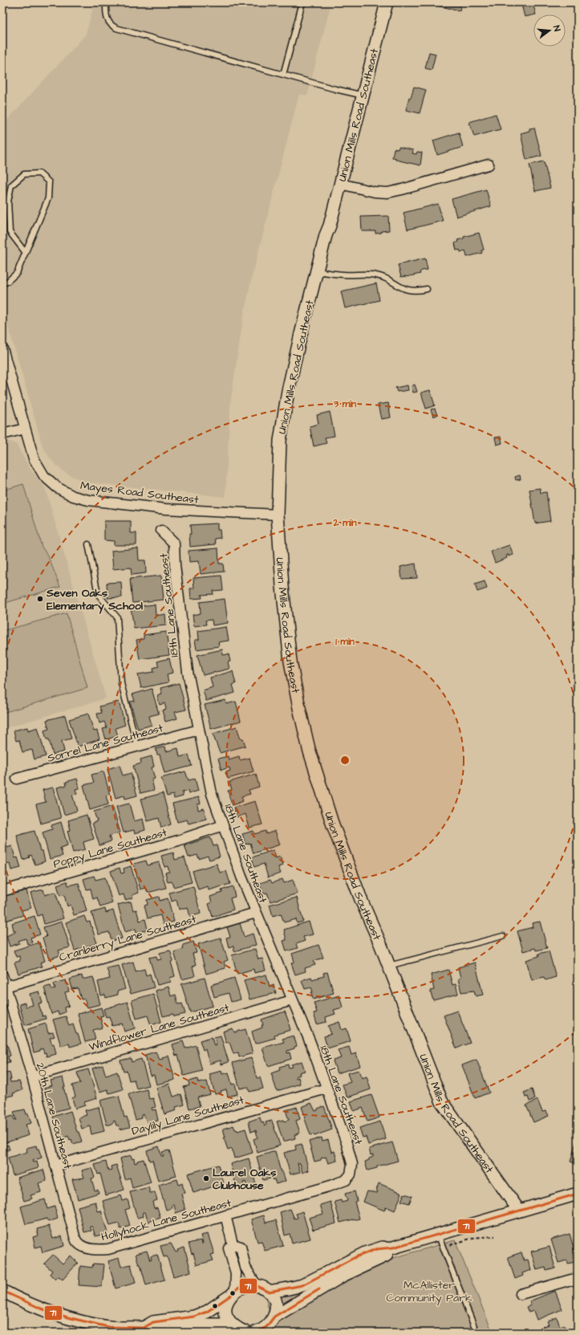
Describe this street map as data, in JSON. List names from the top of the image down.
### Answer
{
  "streets": {
    "street": [
      "Union Mills Road Southeast",
      "Mayes Road Southeast",
      "18th Lane Southeast",
      "Sorrel Lane Southeast",
      "Poppy Lane Southeast",
      "Cranberry Lane Southeast",
      "Windflower Lane Southeast",
      "Daylily Lane Southeast",
      "20th Lane Southeast",
      "Hollyhock Lane Southeast"
    ]
  },
  "crossings": [
    ["Union Mills Road Southeast", "Mayes Road Southeast"],
    ["18th Lane Southeast", "Sorrel Lane Southeast"],
    ["18th Lane Southeast", "Poppy Lane Southeast"],
    ["18th Lane Southeast", "Cranberry Lane Southeast"],
    ["18th Lane Southeast", "Windflower Lane Southeast"],
    ["18th Lane Southeast", "Daylily Lane Southeast"],
    ["18th Lane Southeast", "Hollyhock Lane Southeast"],
    ["Cranberry Lane Southeast", "20th Lane Southeast"],
    ["Windflower Lane Southeast", "20th Lane Southeast"],
    ["Daylily Lane Southeast", "20th Lane Southeast"],
    ["20th Lane Southeast", "Hollyhock Lane Southeast"]
  ],
  "parks": ["McAllister Community Park"],
  "places": ["Seven Oaks Elementary School", "Laurel Oaks Clubhouse"],
  "lines": ["transit line 71"],
  "north": "right",
  "rings": ["3 min", "2 min", "1 min"]
}
